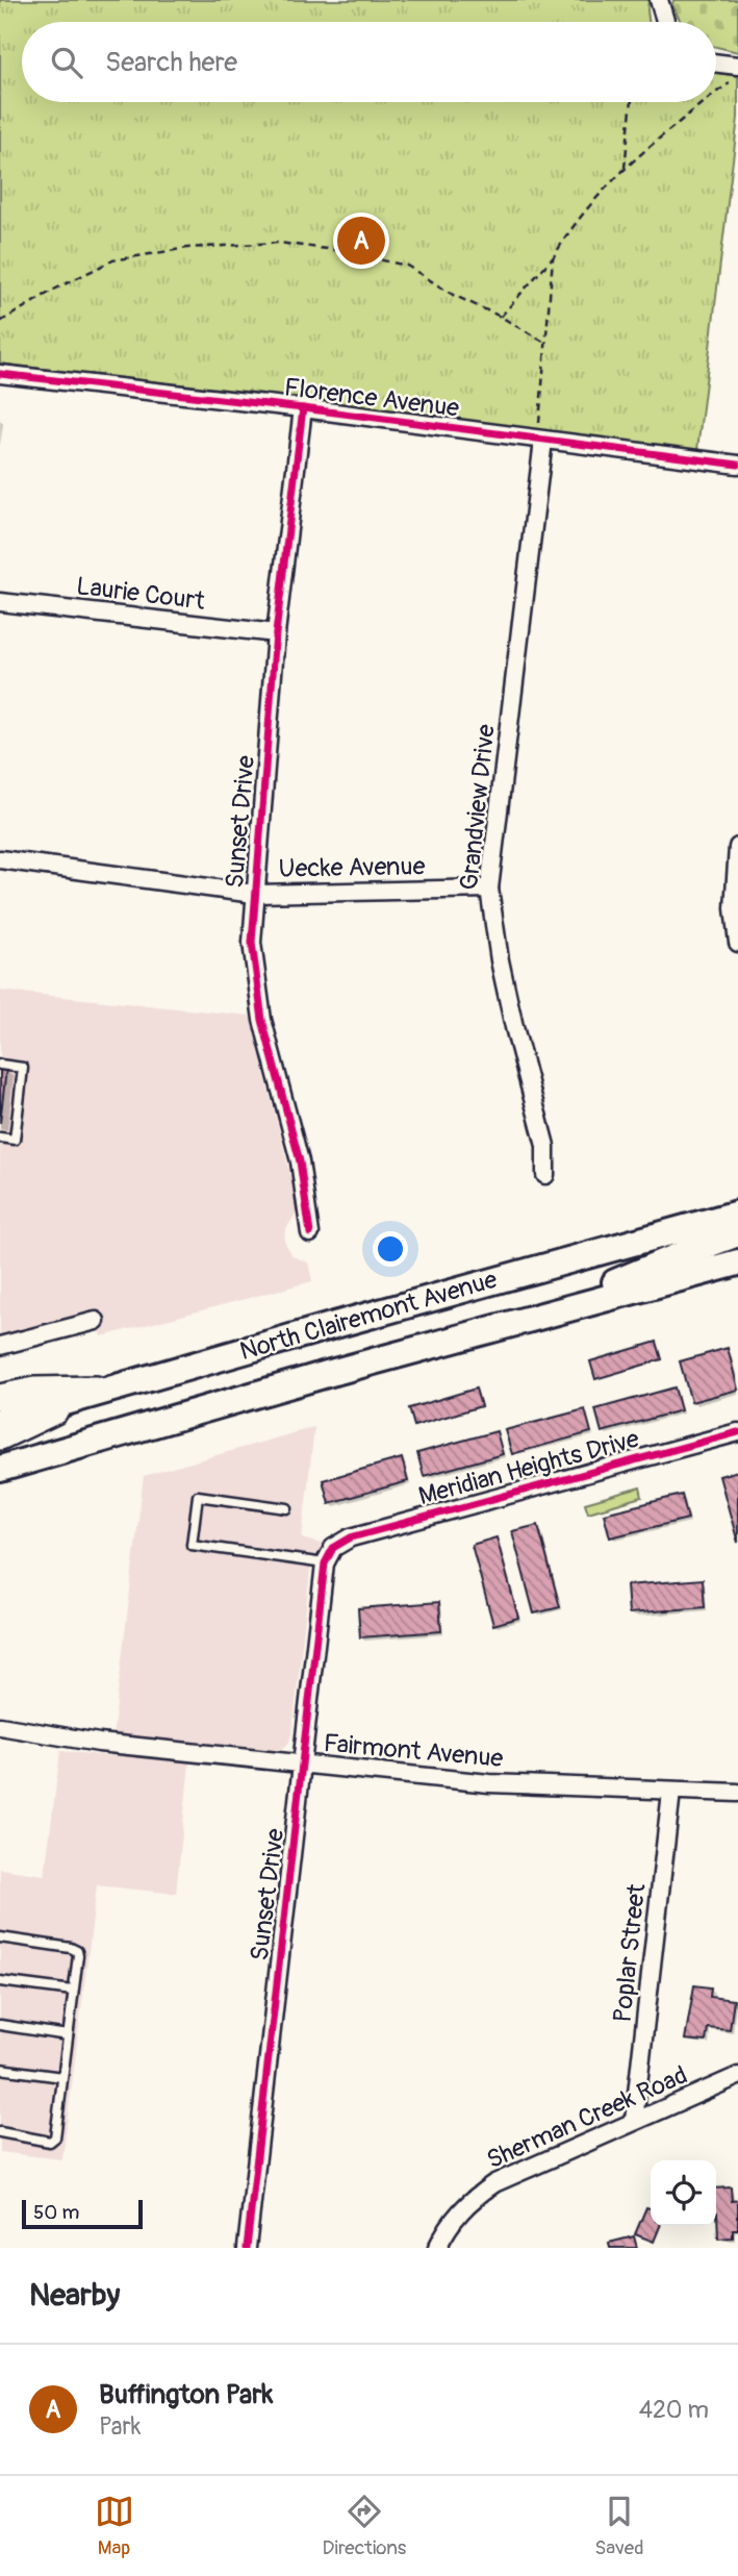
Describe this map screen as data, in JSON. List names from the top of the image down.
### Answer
{
  "streets": {
    "main road": ["North Clairemont Avenue"],
    "street": [
      "Florence Avenue",
      "Laurie Court",
      "Grandview Drive",
      "Sunset Drive",
      "Uecke Avenue",
      "Meridian Heights Drive",
      "Fairmont Avenue",
      "Poplar Street",
      "Sherman Creek Road"
    ]
  },
  "crossings": [
    ["Florence Avenue", "Grandview Drive"],
    ["Florence Avenue", "Sunset Drive"],
    ["Laurie Court", "Sunset Drive"],
    ["Grandview Drive", "Uecke Avenue"],
    ["Sunset Drive", "Uecke Avenue"],
    ["Sunset Drive", "Meridian Heights Drive"],
    ["Sunset Drive", "Fairmont Avenue"],
    ["Fairmont Avenue", "Poplar Street"],
    ["Poplar Street", "Sherman Creek Road"]
  ],
  "scale_bar": "50 m",
  "page": {
    "search": "Search here",
    "pins": "A",
    "scale": "50 m",
    "heading": "Nearby",
    "list": [
      {
        "mark": "A",
        "name": "Buffington Park",
        "note": "Park",
        "value": "420 m"
      }
    ],
    "nav": ["Map", "Directions", "Saved"]
  }
}
